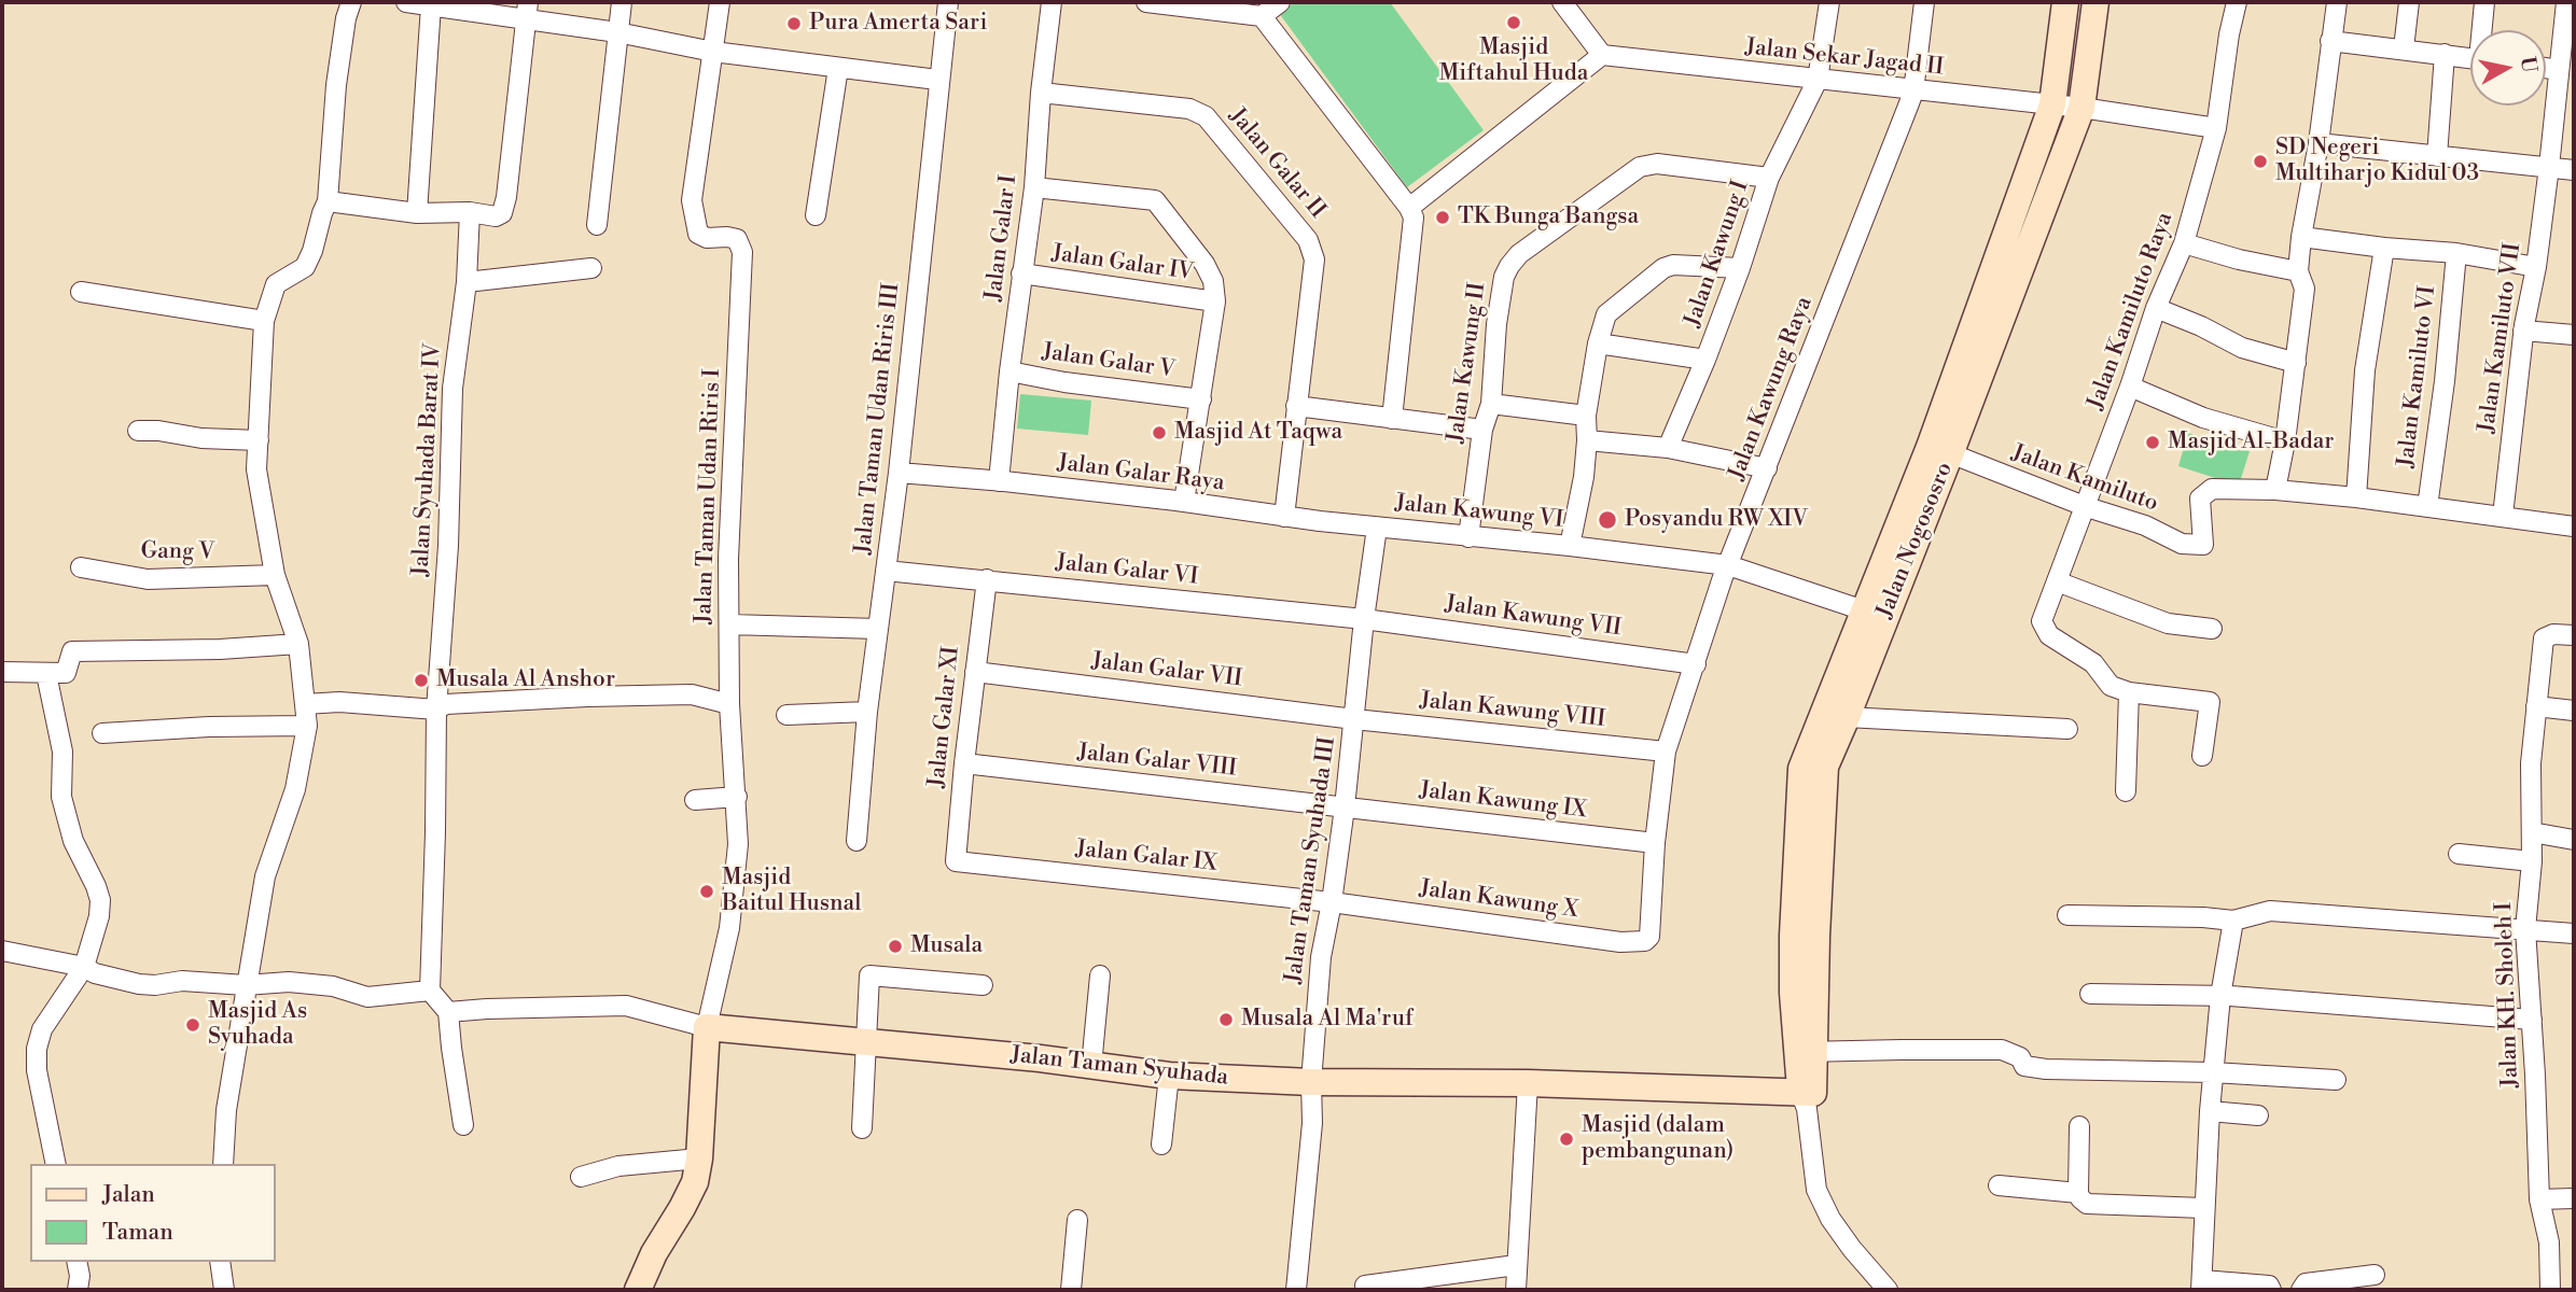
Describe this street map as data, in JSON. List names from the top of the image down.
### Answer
{
  "streets": {
    "street": [
      "Jalan Sekar Jagad II",
      "Jalan Galar II",
      "Jalan Galar I",
      "Jalan Kawung I",
      "Jalan Galar IV",
      "Jalan Kamiluto Raya",
      "Jalan Kamiluto VII",
      "Jalan Galar V",
      "Jalan Kawung II",
      "Jalan Kamiluto VI",
      "Jalan Kawung Raya",
      "Jalan Taman Udan Riris III",
      "Jalan Syuhada Barat IV",
      "Jalan Galar Raya",
      "Jalan Kamiluto",
      "Jalan Taman Udan Riris I",
      "Jalan Kawung VI",
      "Jalan Nogososro",
      "Gang V",
      "Jalan Galar VI",
      "Jalan Kawung VII",
      "Jalan Galar VII",
      "Jalan Kawung VIII",
      "Jalan Galar XI",
      "Jalan Galar VIII",
      "Jalan Kawung IX",
      "Jalan Galar IX",
      "Jalan Taman Syuhada III",
      "Jalan Kawung X",
      "Jalan KH. Sholeh I",
      "Jalan Taman Syuhada"
    ]
  },
  "crossings": [
    ["Jalan Sekar Jagad II", "Jalan Kawung I"],
    ["Jalan Sekar Jagad II", "Jalan Kawung Raya"],
    ["Jalan Sekar Jagad II", "Jalan Nogososro"],
    ["Jalan Galar II", "Jalan Galar I"],
    ["Jalan Galar II", "Jalan Galar Raya"],
    ["Jalan Galar I", "Jalan Galar IV"],
    ["Jalan Galar I", "Jalan Galar V"],
    ["Jalan Galar I", "Jalan Galar Raya"],
    ["Jalan Kawung I", "Jalan Kawung II"],
    ["Jalan Kamiluto Raya", "Jalan Kamiluto"],
    ["Jalan Kawung II", "Jalan Kawung VI"],
    ["Jalan Kawung Raya", "Jalan Kawung VI"],
    ["Jalan Kawung Raya", "Jalan Kawung VII"],
    ["Jalan Kawung Raya", "Jalan Kawung VIII"],
    ["Jalan Kawung Raya", "Jalan Kawung IX"],
    ["Jalan Kawung Raya", "Jalan Kawung X"],
    ["Jalan Taman Udan Riris III", "Jalan Galar Raya"],
    ["Jalan Taman Udan Riris III", "Jalan Galar VI"],
    ["Jalan Galar Raya", "Jalan Kawung VI"],
    ["Jalan Galar Raya", "Jalan Taman Syuhada III"],
    ["Jalan Kamiluto", "Jalan Nogososro"],
    ["Jalan Taman Udan Riris I", "Jalan Taman Syuhada"],
    ["Jalan Kawung VI", "Jalan Nogososro"],
    ["Jalan Kawung VI", "Jalan Taman Syuhada III"],
    ["Jalan Nogososro", "Jalan Taman Syuhada"],
    ["Jalan Galar VI", "Jalan Kawung VII"],
    ["Jalan Galar VI", "Jalan Galar XI"],
    ["Jalan Galar VI", "Jalan Taman Syuhada III"],
    ["Jalan Kawung VII", "Jalan Taman Syuhada III"],
    ["Jalan Galar VII", "Jalan Kawung VIII"],
    ["Jalan Galar VII", "Jalan Galar XI"],
    ["Jalan Galar VII", "Jalan Taman Syuhada III"],
    ["Jalan Kawung VIII", "Jalan Taman Syuhada III"],
    ["Jalan Galar XI", "Jalan Galar VIII"],
    ["Jalan Galar XI", "Jalan Galar IX"],
    ["Jalan Galar VIII", "Jalan Kawung IX"],
    ["Jalan Galar VIII", "Jalan Taman Syuhada III"],
    ["Jalan Kawung IX", "Jalan Taman Syuhada III"],
    ["Jalan Galar IX", "Jalan Taman Syuhada III"],
    ["Jalan Galar IX", "Jalan Kawung X"],
    ["Jalan Taman Syuhada III", "Jalan Kawung X"],
    ["Jalan Taman Syuhada III", "Jalan Taman Syuhada"]
  ],
  "places": [
    "Masjid Miftahul Huda",
    "Pura Amerta Sari",
    "SD Negeri Multiharjo Kidul 03",
    "TK Bunga Bangsa",
    "Masjid At Taqwa",
    "Masjid Al-Badar",
    "Posyandu RW XIV",
    "Musala Al Anshor",
    "Masjid Baitul Husnal",
    "Musala",
    "Musala Al Ma'ruf",
    "Masjid As Syuhada",
    "Masjid (dalam pembangunan)"
  ],
  "legend": ["Jalan", "Taman"],
  "north": "right"
}
